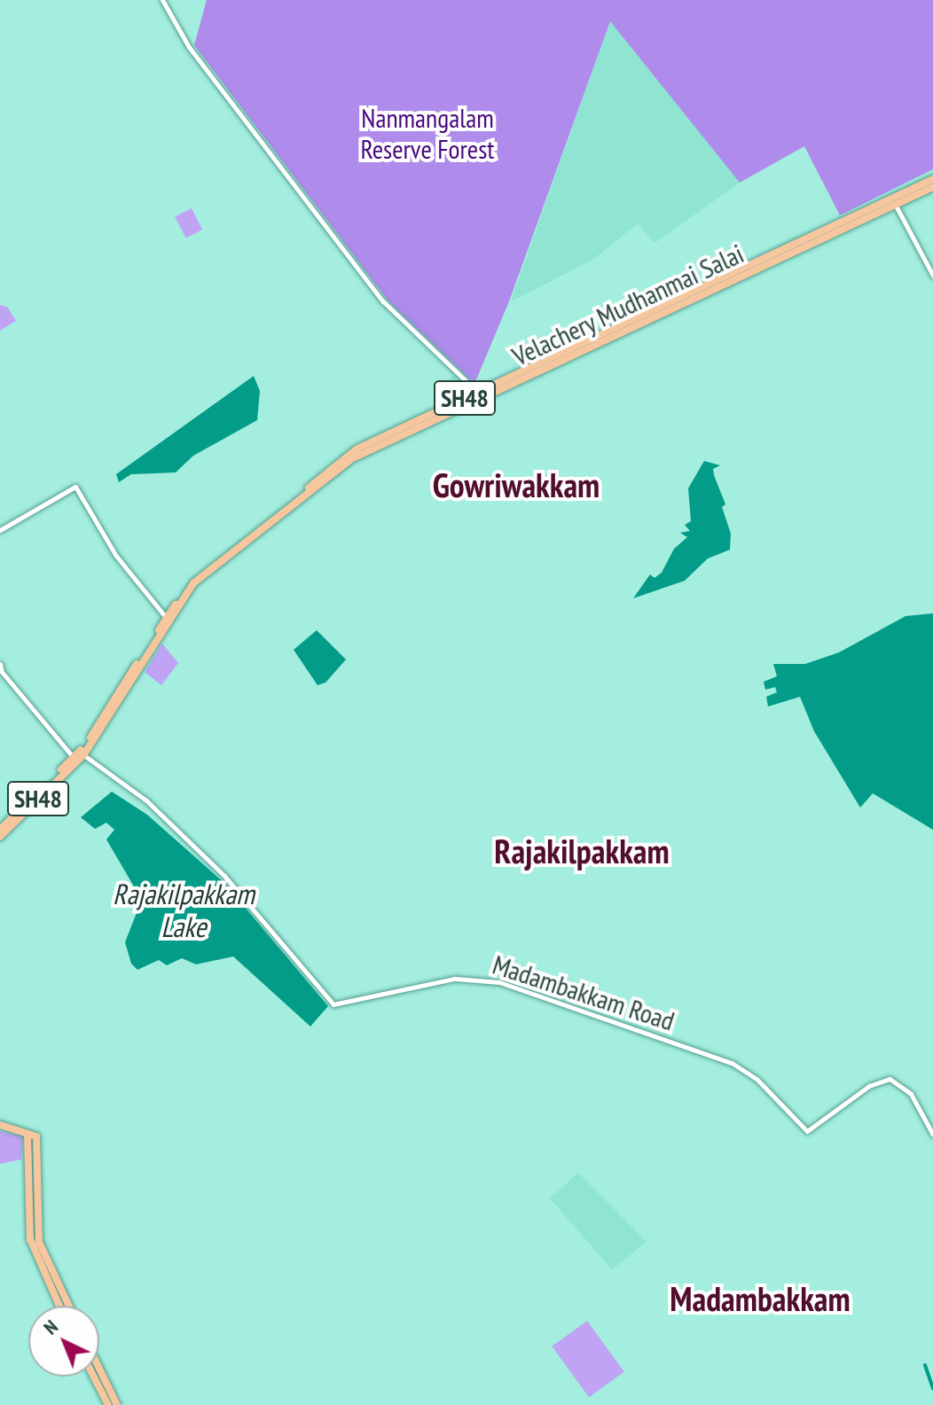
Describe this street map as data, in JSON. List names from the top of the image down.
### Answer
{
  "streets": {
    "main road": ["Velachery Mudhanmai Salai", "SH48"],
    "street": ["Madambakkam Road"]
  },
  "crossings": [
    ["Velachery Mudhanmai Salai", "Madambakkam Road"]
  ],
  "districts": ["Gowriwakkam", "Rajakilpakkam", "Madambakkam"],
  "water": ["Rajakilpakkam Lake"],
  "parks": ["Nanmangalam Reserve Forest"],
  "north": "top left"
}
